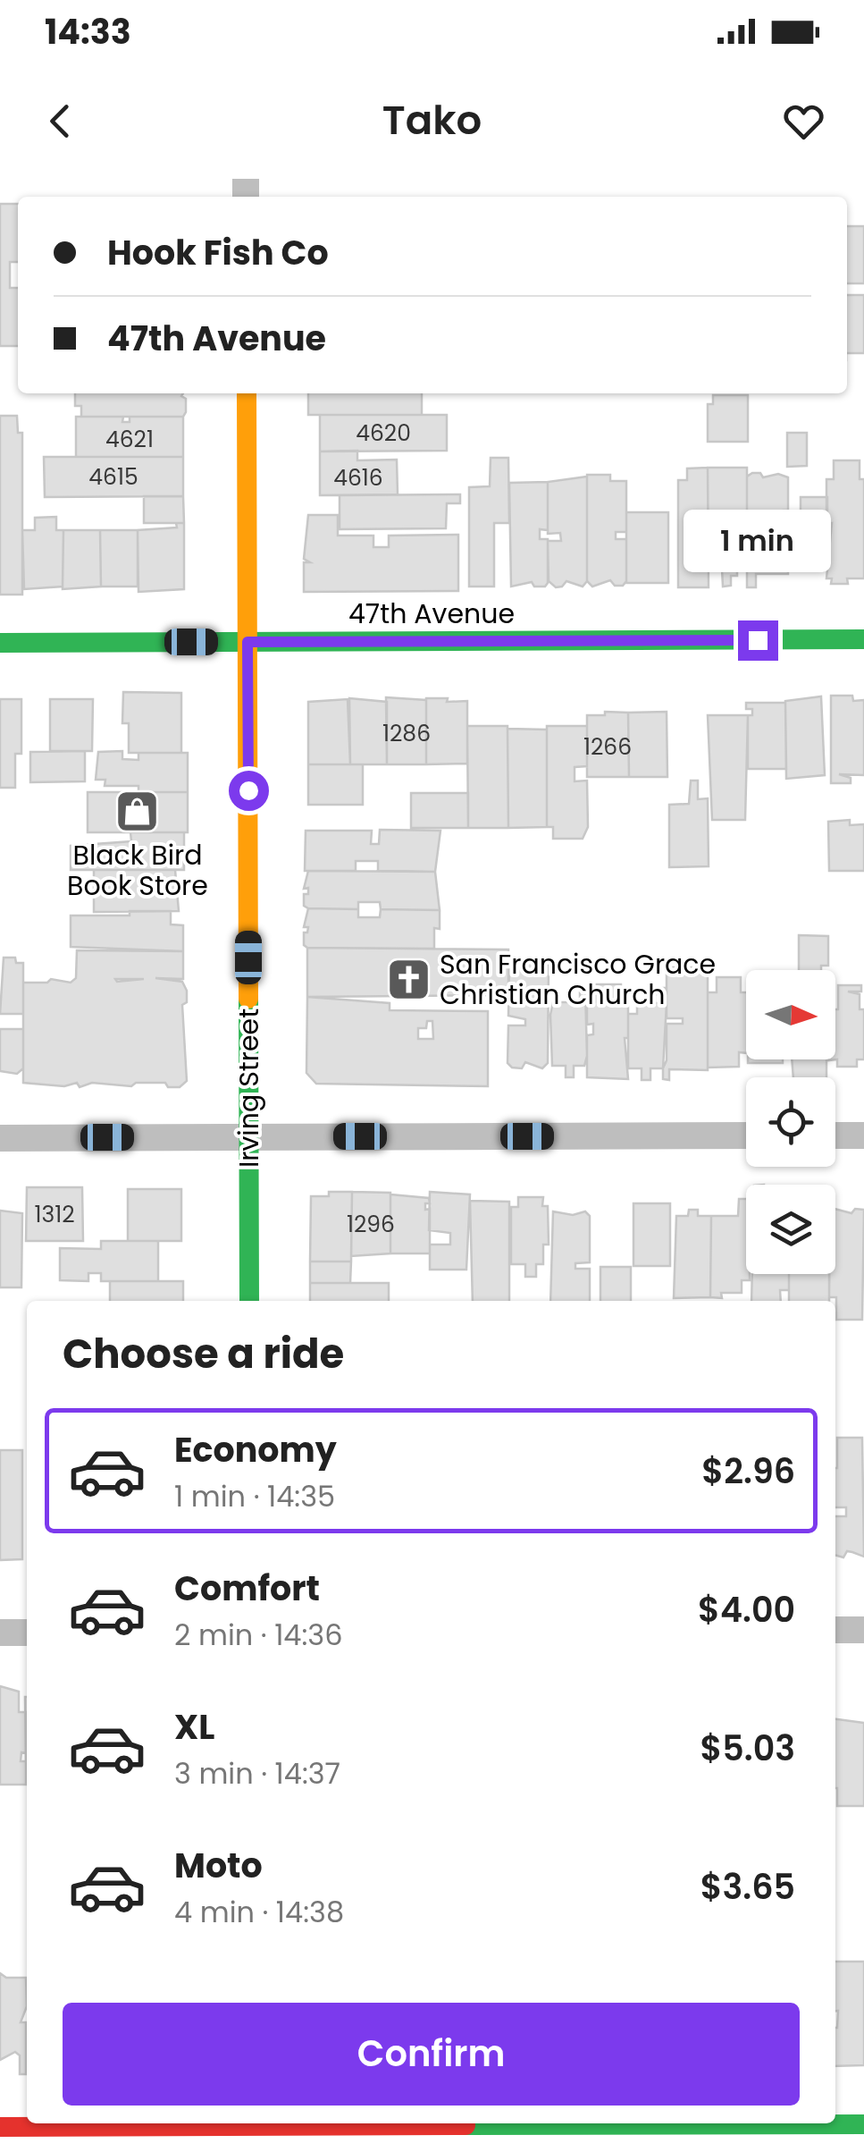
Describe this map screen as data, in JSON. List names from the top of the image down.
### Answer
{
  "streets": {
    "street": ["47th Avenue", "Irving Street"]
  },
  "crossings": [
    ["47th Avenue", "Irving Street"]
  ],
  "places": {
    "shop": ["Black Bird Book Store"],
    "church": ["San Francisco Grace Christian Church"]
  },
  "house_numbers": [
    "4620",
    "4621",
    "4615",
    "4616",
    "1286",
    "1266",
    "1312",
    "1296"
  ],
  "north": "right",
  "page": {
    "status": "14:33",
    "header": "Tako",
    "banner": ["Hook Fish Co", "47th Avenue"],
    "bubble": "1 min",
    "heading": "Choose a ride",
    "list": [
      {
        "name": "Economy",
        "note": "1 min · 14:35",
        "value": "$2.96"
      },
      {
        "name": "Comfort",
        "note": "2 min · 14:36",
        "value": "$4.00"
      },
      {
        "name": "XL",
        "note": "3 min · 14:37",
        "value": "$5.03"
      },
      {
        "name": "Moto",
        "note": "4 min · 14:38",
        "value": "$3.65"
      }
    ],
    "buttons": "Confirm"
  }
}
